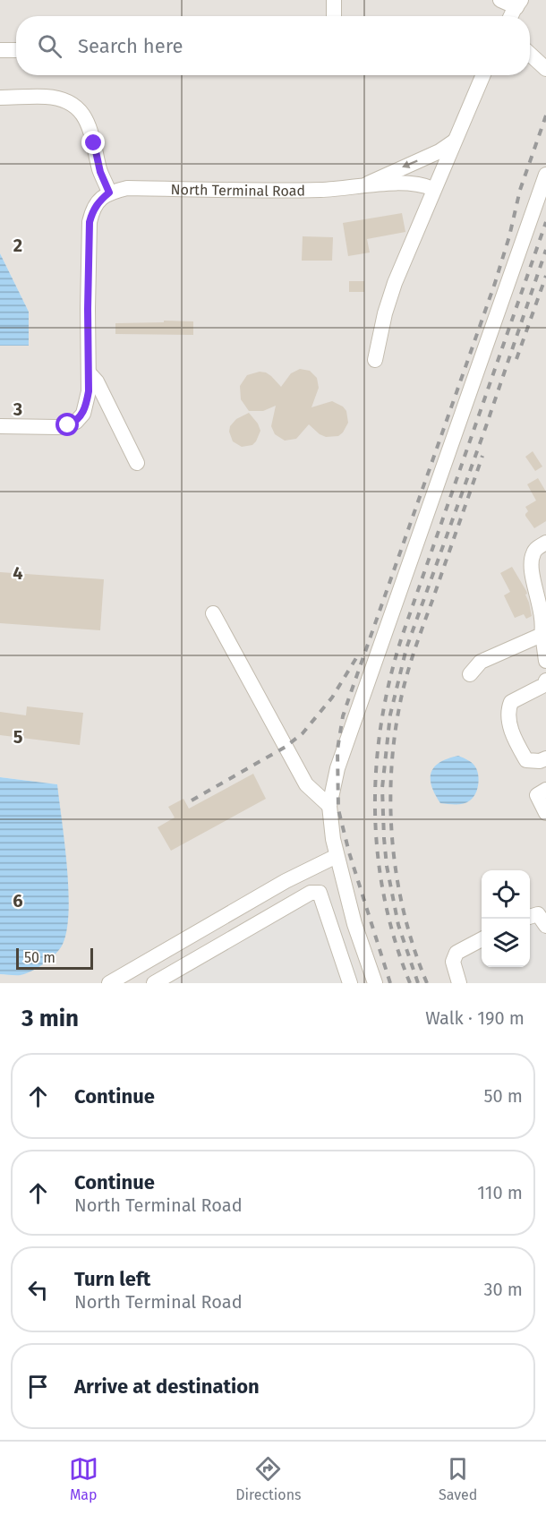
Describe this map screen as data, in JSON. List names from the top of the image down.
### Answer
{
  "streets": {
    "street": ["North Terminal Road"]
  },
  "scale_bar": "50 m",
  "page": {
    "search": "Search here",
    "scale": "50 m",
    "heading": ["3 min", "Walk · 190 m"],
    "list": [
      ["Continue", "50 m"],
      ["Continue", "North Terminal Road", "110 m"],
      ["Turn left", "North Terminal Road", "30 m"],
      "Arrive at destination"
    ],
    "nav": ["Map", "Directions", "Saved"]
  },
  "grid": {
    "rows": [
      "2",
      "3",
      "4",
      "5",
      "6"
    ]
  }
}
